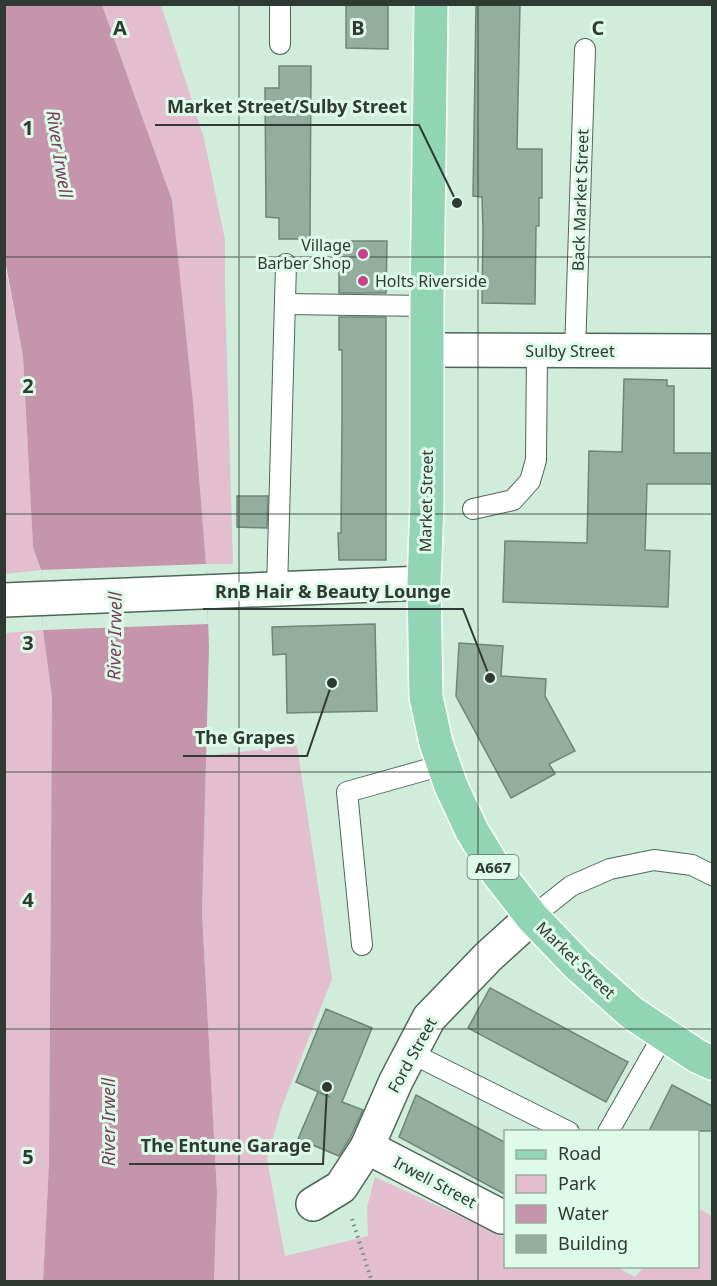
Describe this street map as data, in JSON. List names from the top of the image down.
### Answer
{
  "streets": {
    "main road": ["Market Street", "A667"],
    "street": ["Sulby Street", "Ford Street", "Irwell Street"],
    "lane": ["Back Market Street"]
  },
  "crossings": [
    ["Back Market Street", "Sulby Street"],
    ["Sulby Street", "Market Street"],
    ["Market Street", "Ford Street"],
    ["Ford Street", "Irwell Street"]
  ],
  "water": ["River Irwell"],
  "places": [
    "Market Street/Sulby Street",
    "Village Barber Shop",
    "Holts Riverside",
    "RnB Hair & Beauty Lounge",
    "The Grapes",
    "The Entune Garage"
  ],
  "legend": [
    "Road",
    "Park",
    "Water",
    "Building"
  ],
  "grid": {
    "columns": ["A", "B", "C"],
    "rows": [
      "1",
      "2",
      "3",
      "4",
      "5"
    ]
  }
}
